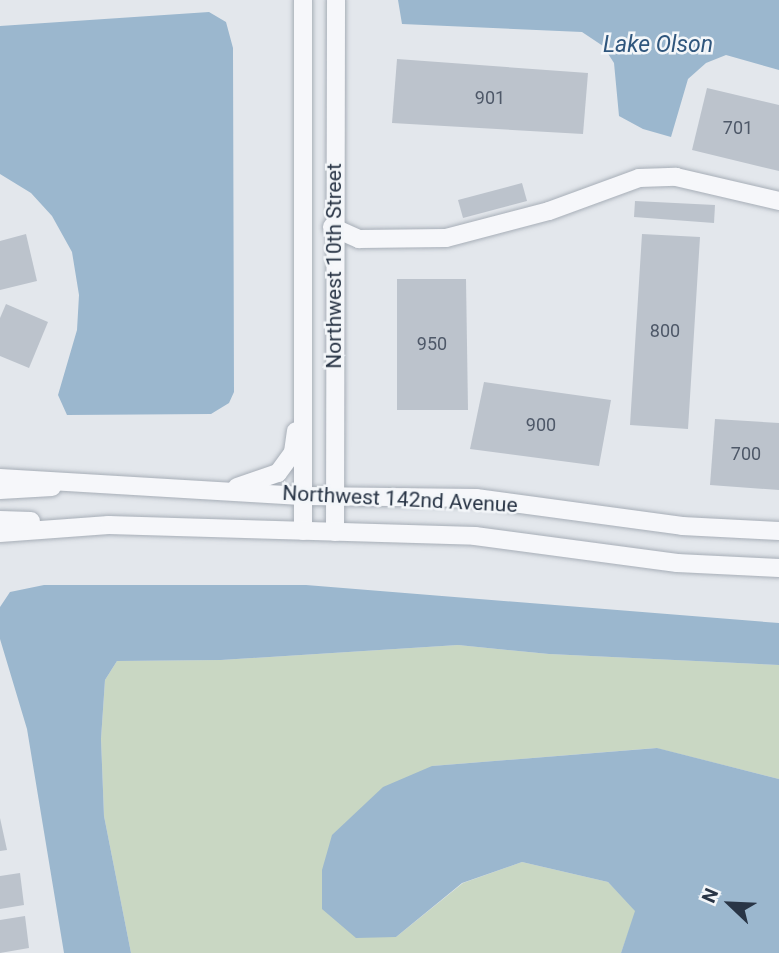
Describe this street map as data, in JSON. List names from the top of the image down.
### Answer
{
  "streets": {
    "street": ["Northwest 10th Street", "Northwest 142nd Avenue"]
  },
  "crossings": [
    ["Northwest 10th Street", "Northwest 142nd Avenue"]
  ],
  "water": ["Lake Olson"],
  "house_numbers": [
    "901",
    "701",
    "800",
    "950",
    "900",
    "700"
  ],
  "north": "top left"
}
